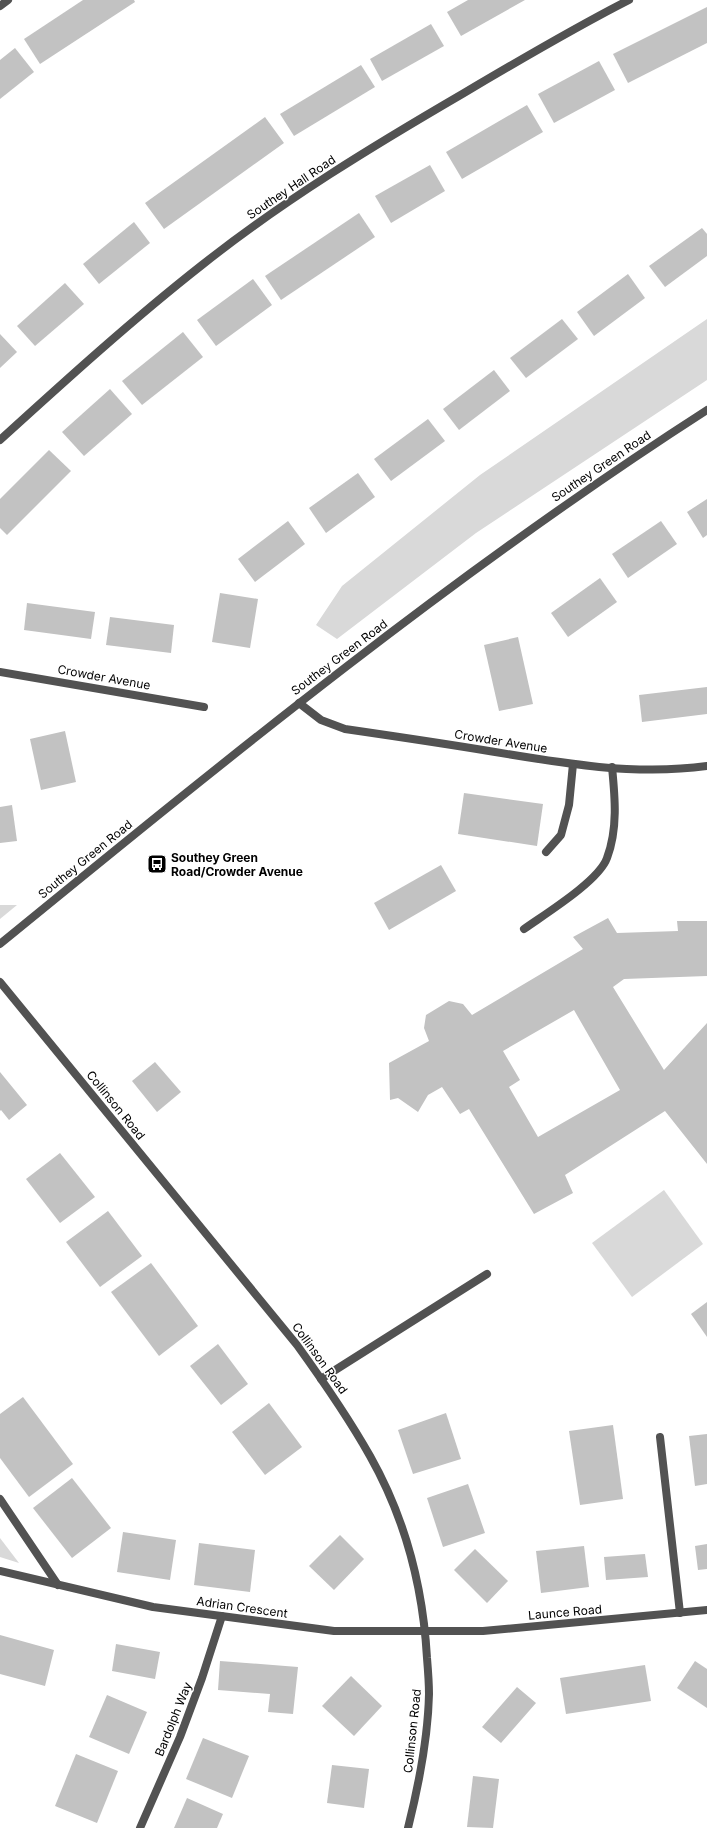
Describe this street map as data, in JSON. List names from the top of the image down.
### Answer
{
  "streets": {
    "street": [
      "Southey Hall Road",
      "Southey Green Road",
      "Crowder Avenue",
      "Collinson Road",
      "Adrian Crescent",
      "Launce Road",
      "Bardolph Way"
    ]
  },
  "crossings": [
    ["Southey Green Road", "Crowder Avenue"],
    ["Collinson Road", "Adrian Crescent"],
    ["Collinson Road", "Launce Road"],
    ["Adrian Crescent", "Launce Road"],
    ["Adrian Crescent", "Bardolph Way"]
  ],
  "places": {
    "bus stop": ["Southey Green Road/Crowder Avenue"]
  }
}
